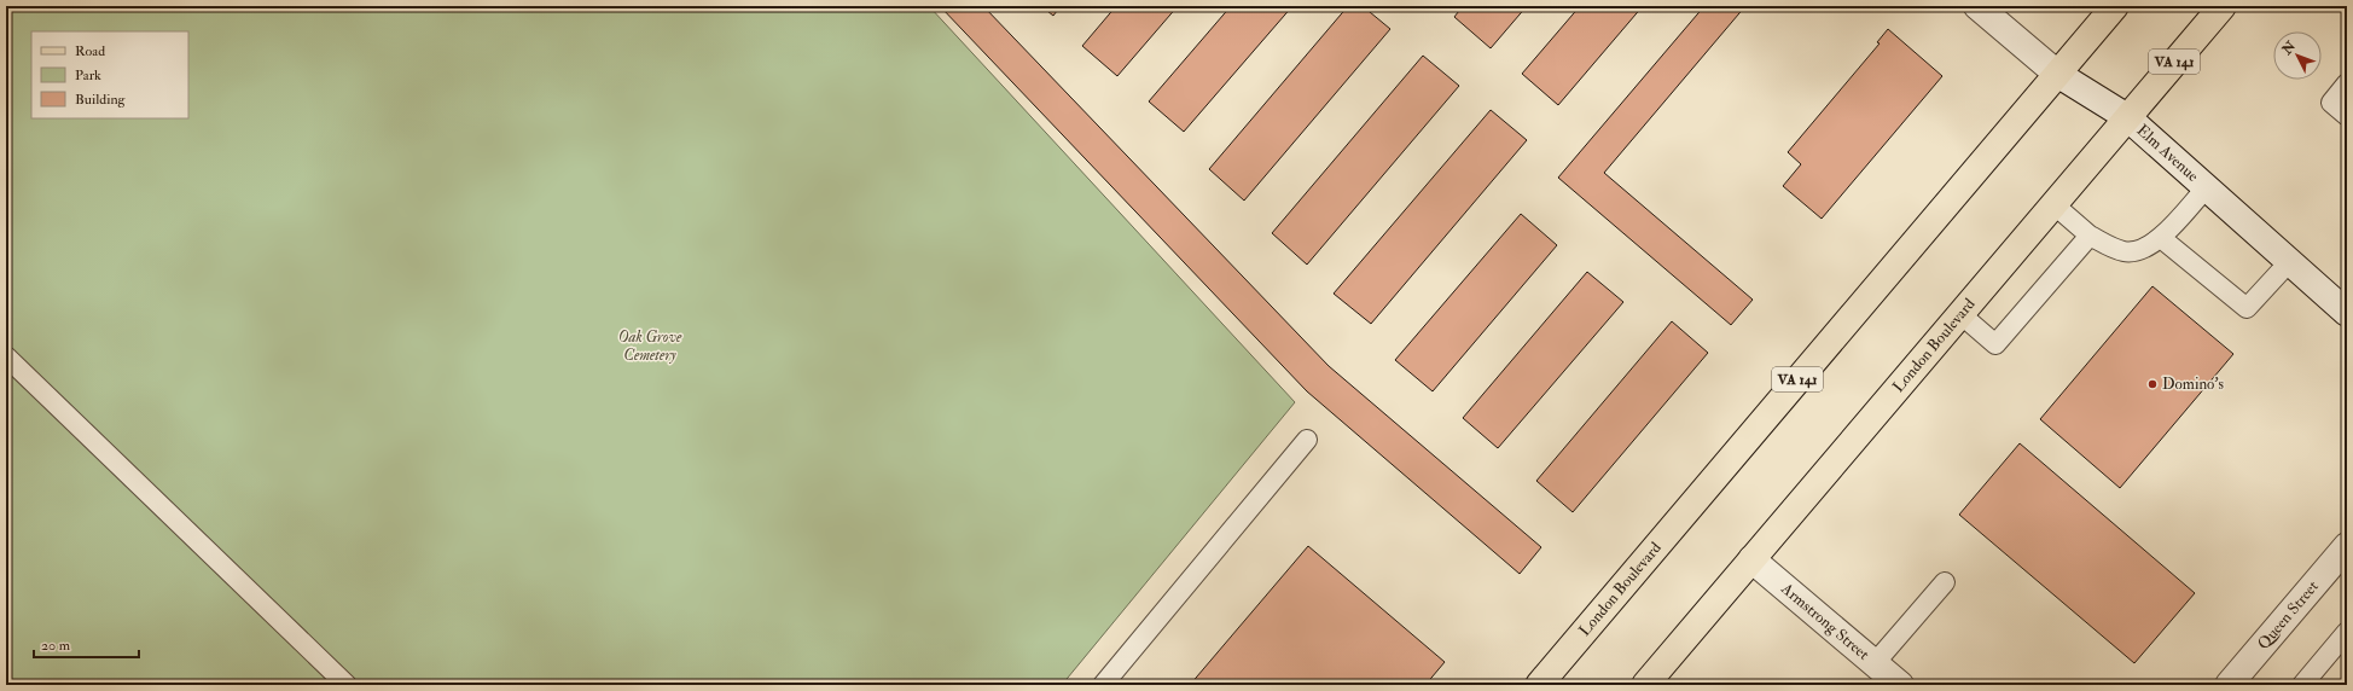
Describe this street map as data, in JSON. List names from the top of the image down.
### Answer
{
  "streets": {
    "main road": ["VA 141", "London Boulevard"],
    "street": ["Elm Avenue", "Queen Street", "Armstrong Street"]
  },
  "crossings": [
    ["Elm Avenue", "London Boulevard"],
    ["London Boulevard", "Armstrong Street"]
  ],
  "parks": ["Oak Grove Cemetery"],
  "places": ["Domino's"],
  "legend": ["Road", "Park", "Building"],
  "scale_bar": "20 m",
  "north": "top left"
}
